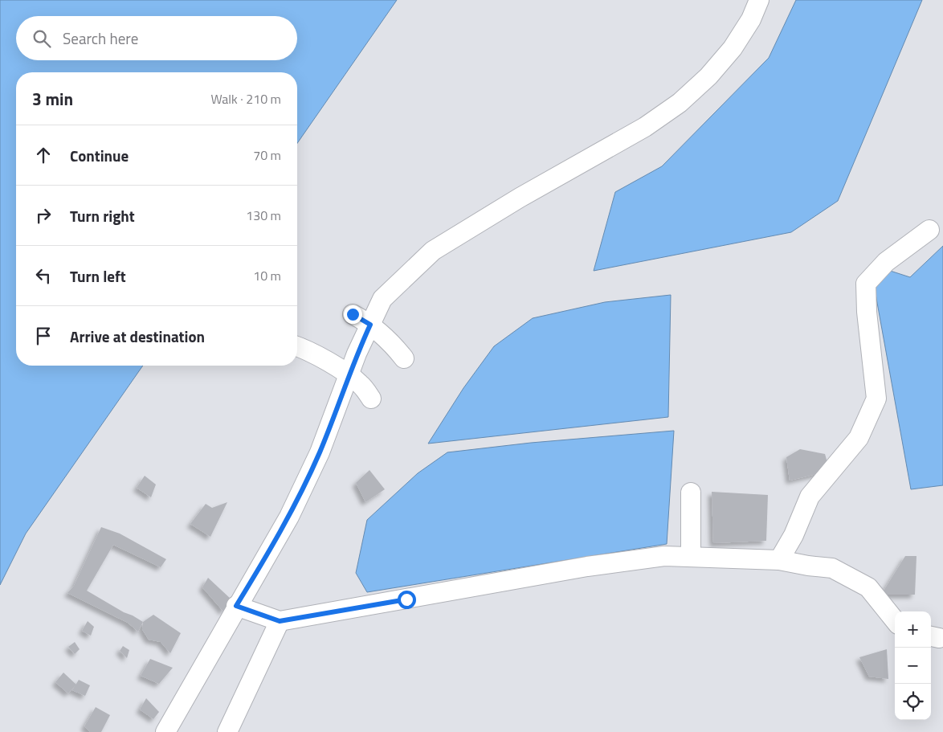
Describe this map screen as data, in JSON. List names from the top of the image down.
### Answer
{
  "page": {
    "search": "Search here",
    "heading": ["3 min", "Walk · 210 m"],
    "list": [
      ["Continue", "70 m"],
      ["Turn right", "130 m"],
      ["Turn left", "10 m"],
      "Arrive at destination"
    ],
    "map_buttons": ["+", "−"]
  }
}
